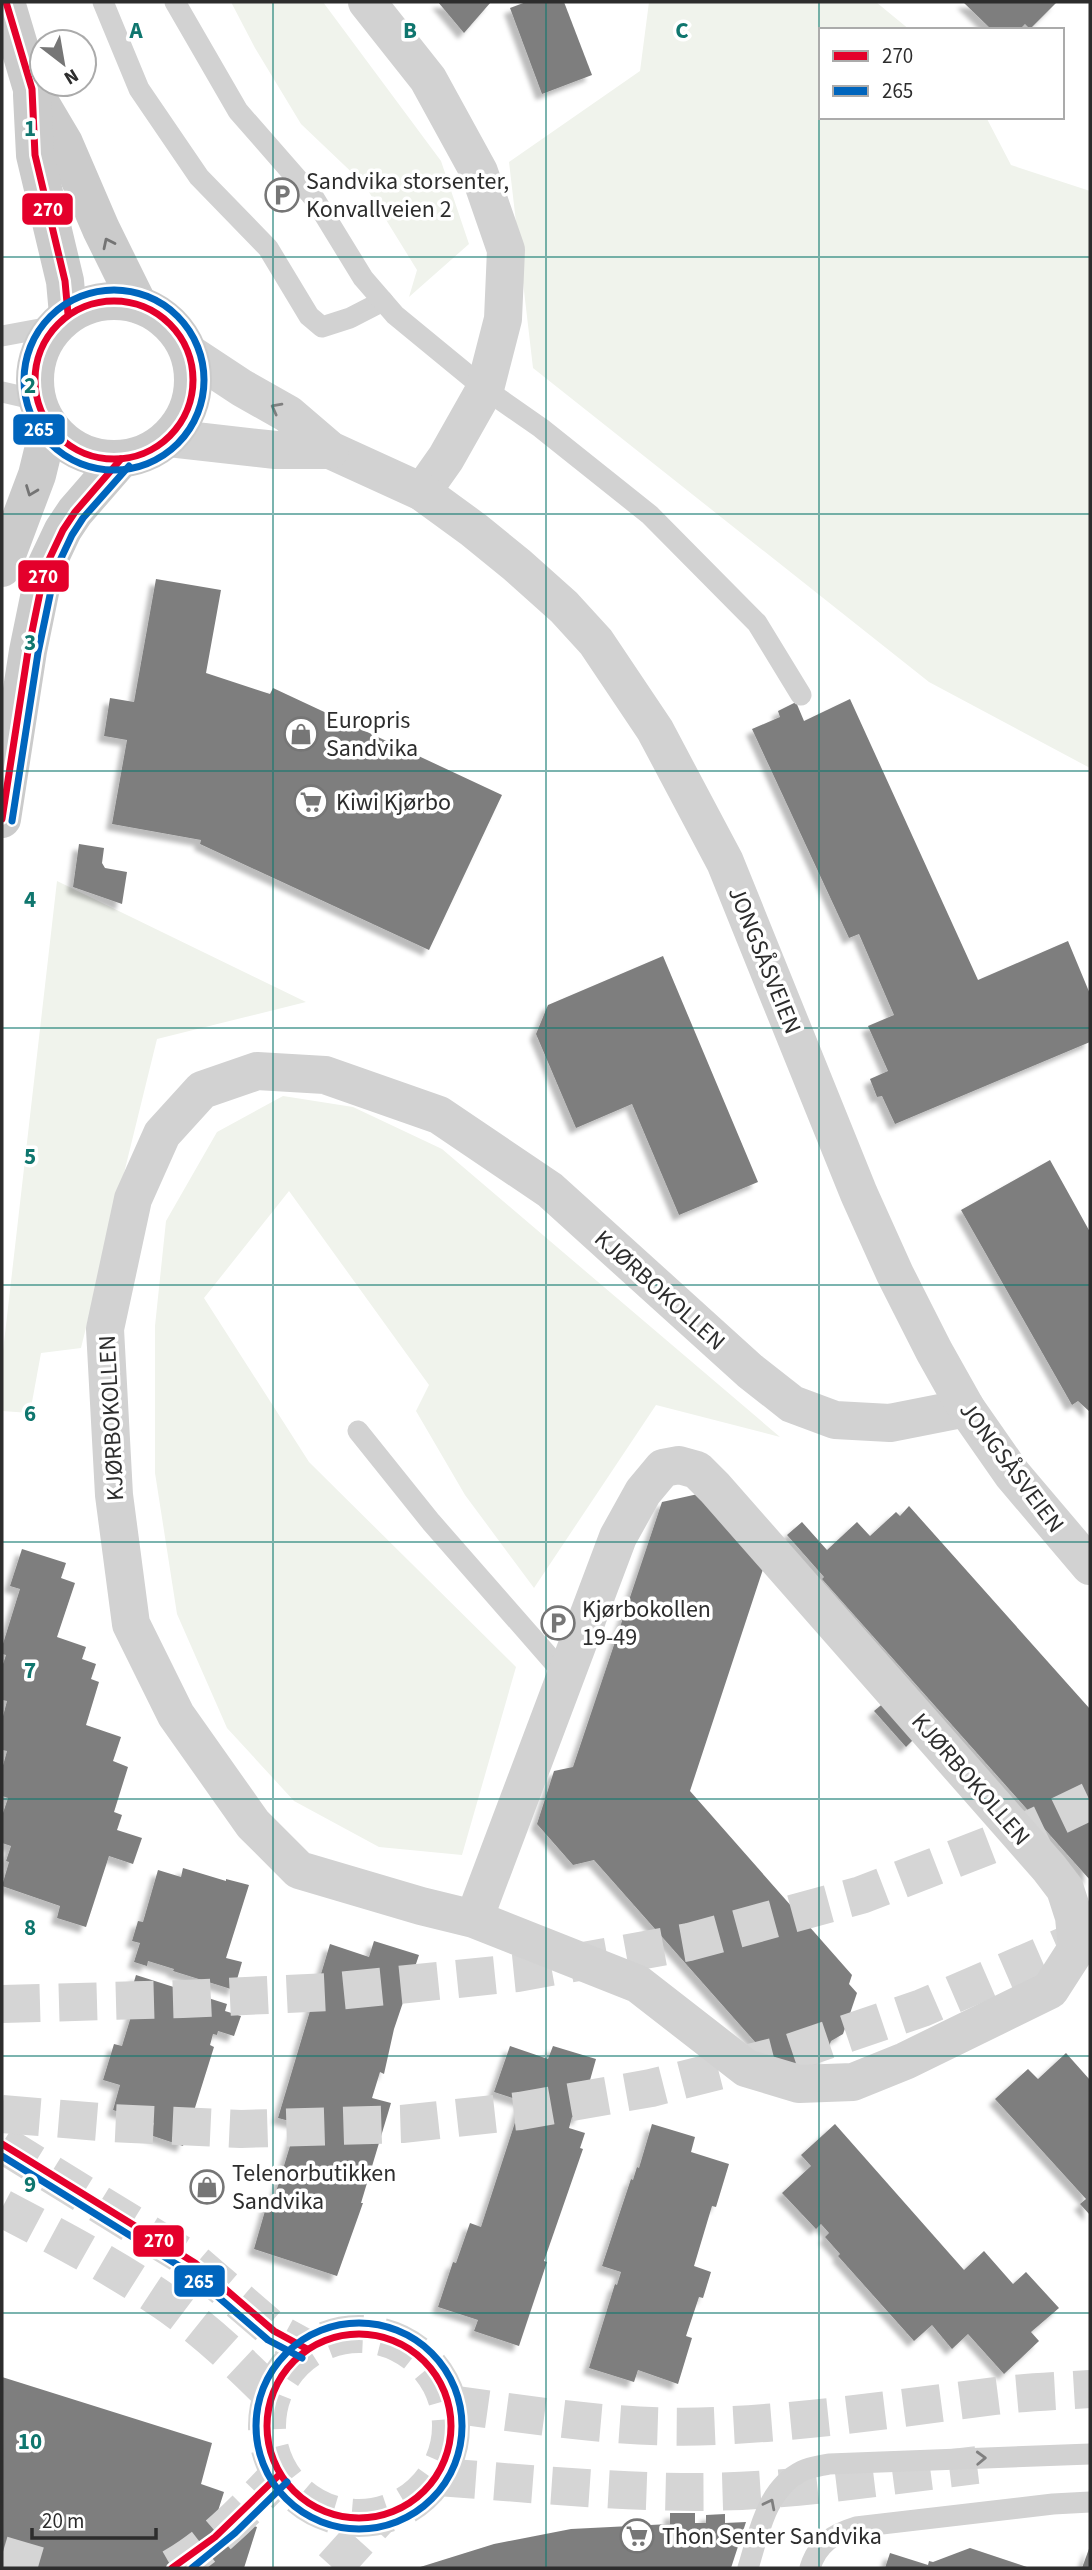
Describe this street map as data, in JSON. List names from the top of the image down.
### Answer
{
  "streets": {
    "street": ["JONGSÅSVEIEN", "KJØRBOKOLLEN"]
  },
  "crossings": [
    ["JONGSÅSVEIEN", "KJØRBOKOLLEN"]
  ],
  "places": {
    "parking": ["Sandvika storsenter, Konvallveien 2", "Kjørbokollen 19-49"],
    "shop": ["Europris Sandvika", "Telenorbutikken Sandvika"],
    "supermarket": ["Kiwi Kjørbo", "Thon Senter Sandvika"]
  },
  "lines": ["transit line 270", "transit line 265"],
  "legend": ["270", "265"],
  "scale_bar": "20 m",
  "north": "bottom right",
  "grid": {
    "columns": ["A", "B", "C"],
    "rows": [
      "1",
      "2",
      "3",
      "4",
      "5",
      "6",
      "7",
      "8",
      "9",
      "10"
    ]
  }
}
